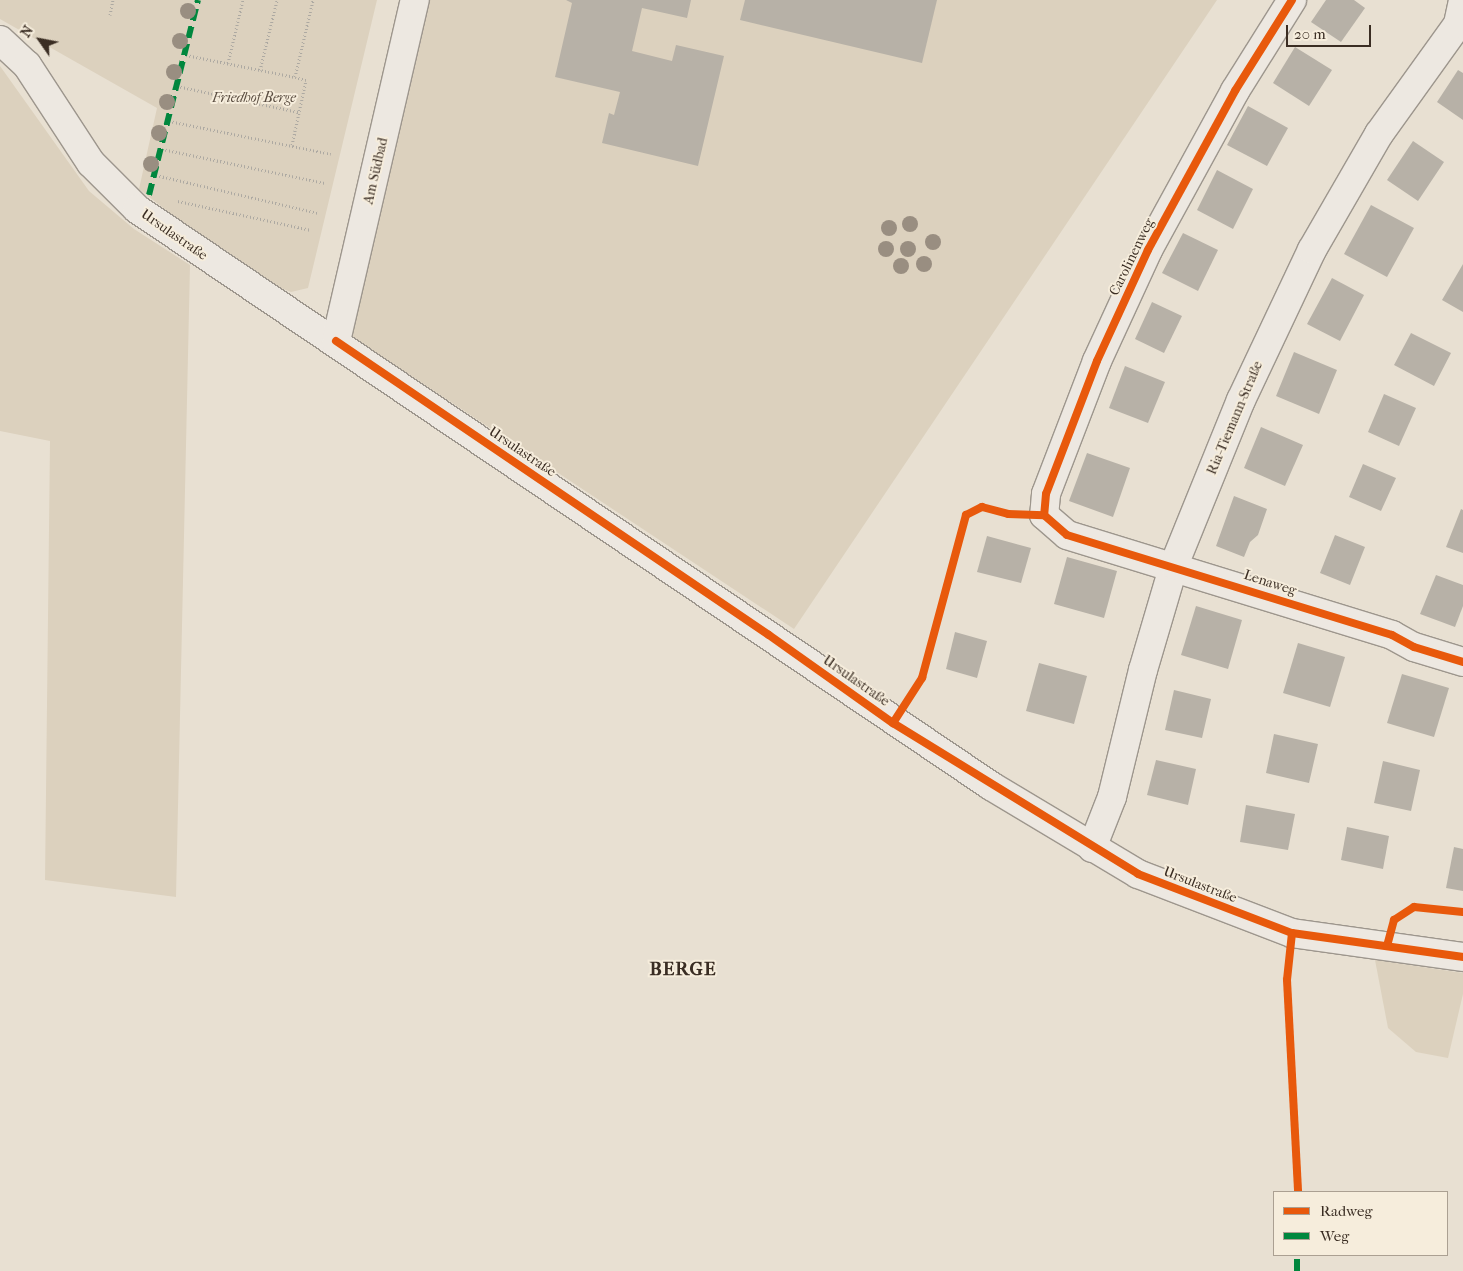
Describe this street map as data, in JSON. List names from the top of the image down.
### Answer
{
  "streets": {
    "street": [
      "Am Südbad",
      "Ursulastraße",
      "Carolinenweg",
      "Ria-Tiemann-Straße",
      "Lenaweg"
    ]
  },
  "crossings": [
    ["Am Südbad", "Ursulastraße"],
    ["Ursulastraße", "Ria-Tiemann-Straße"],
    ["Carolinenweg", "Lenaweg"],
    ["Ria-Tiemann-Straße", "Lenaweg"]
  ],
  "districts": ["BERGE"],
  "parks": ["Friedhof Berge"],
  "legend": ["Radweg", "Weg"],
  "scale_bar": "20 m",
  "north": "top left"
}
